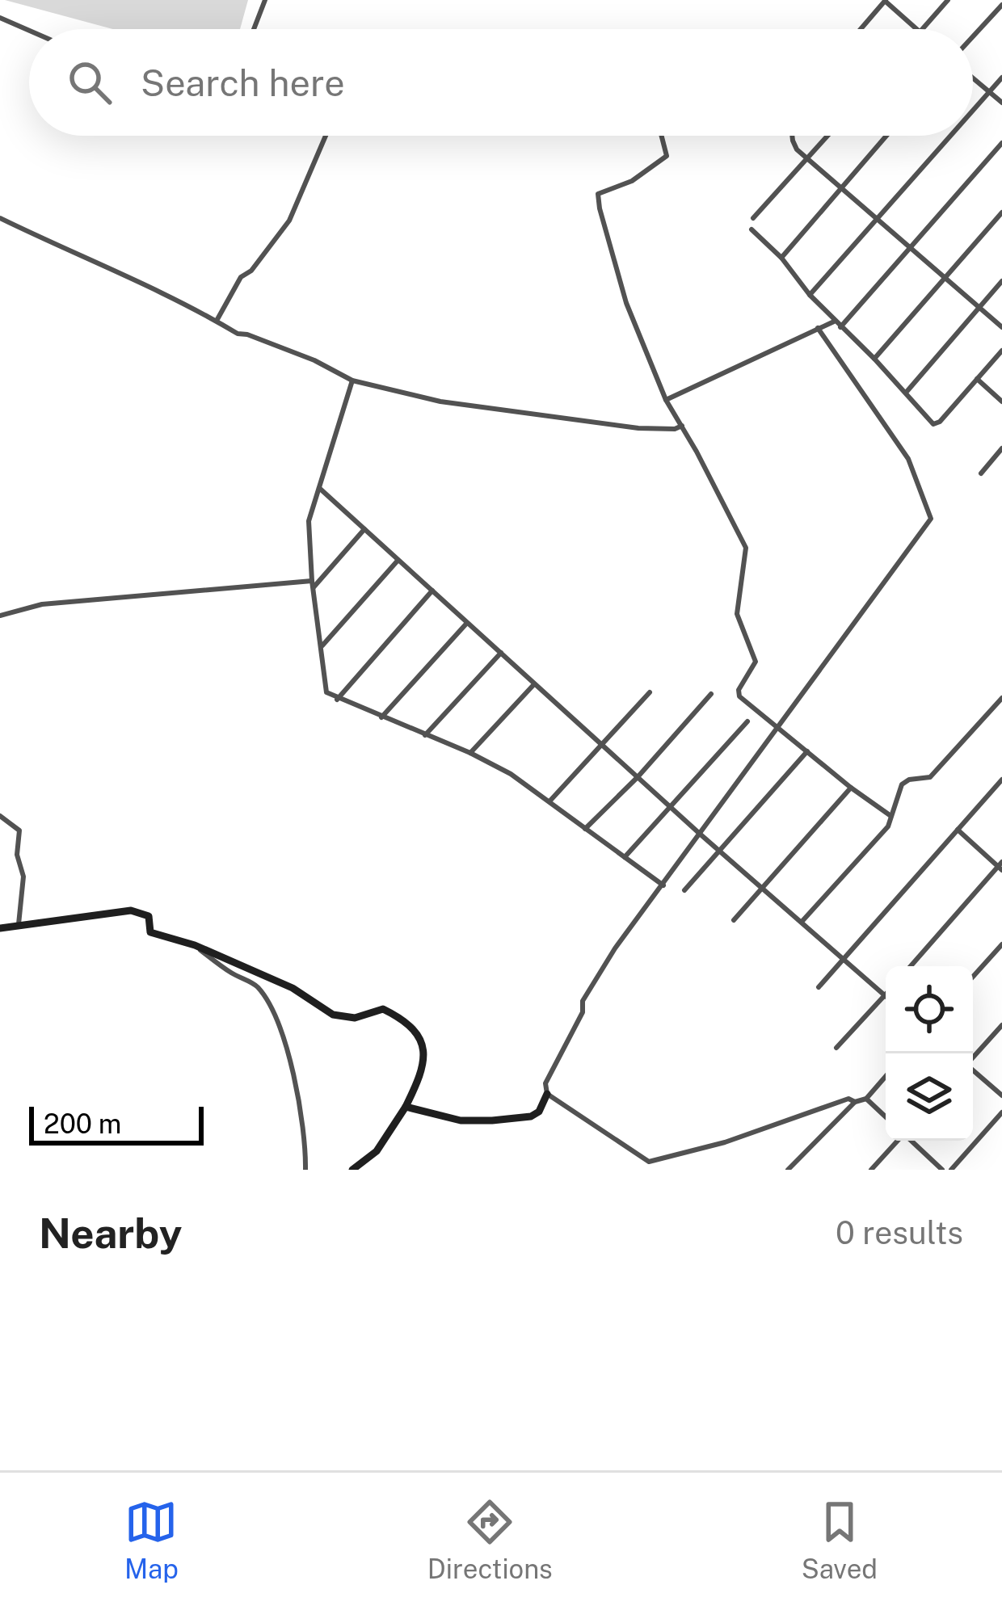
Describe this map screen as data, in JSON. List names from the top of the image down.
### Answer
{
  "scale_bar": "200 m",
  "page": {
    "search": "Search here",
    "scale": "200 m",
    "heading": ["Nearby", "0 results"],
    "nav": ["Map", "Directions", "Saved"]
  }
}
